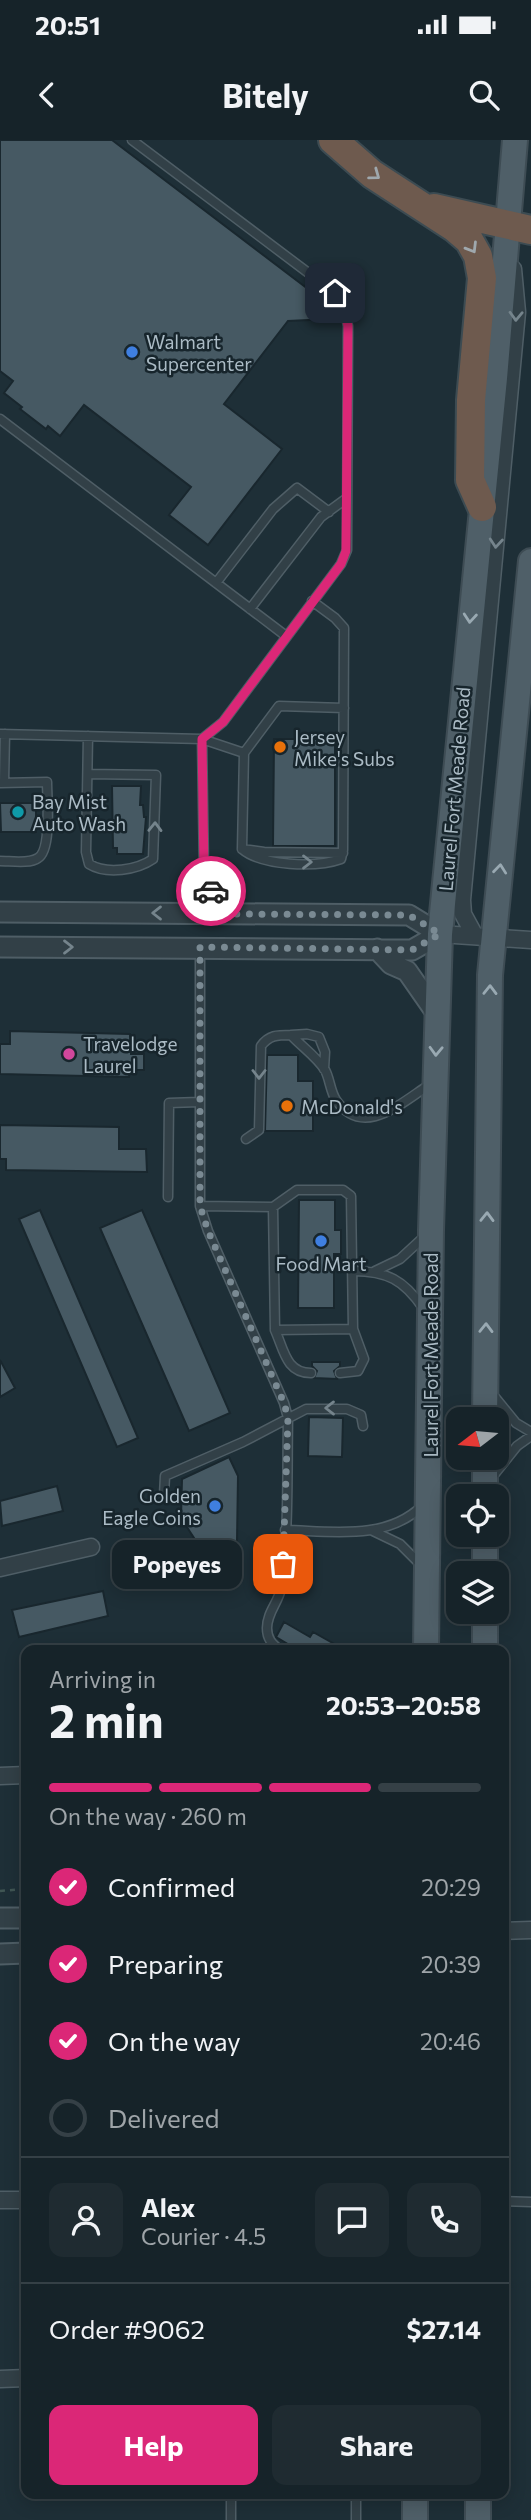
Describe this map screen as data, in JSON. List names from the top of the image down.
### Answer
{
  "streets": {
    "main road": ["Laurel Fort Meade Road"]
  },
  "places": [
    "Walmart Supercenter",
    "Jersey Mike's Subs",
    "Bay Mist Auto Wash",
    "Travelodge Laurel",
    "McDonald's",
    "Food Mart",
    "Golden Eagle Coins",
    "Popeyes"
  ],
  "north": "left",
  "page": {
    "status": "20:51",
    "header": "Bitely",
    "bubble": "Popeyes",
    "heading": ["2 min", "Arriving in", "20:53–20:58"],
    "panel": [
      "Alex",
      "Courier · 4.5",
      "Order #9062",
      "$27.14"
    ],
    "bar": "On the way · 260 m",
    "list": [
      ["Confirmed", "20:29"],
      ["Preparing", "20:39"],
      ["On the way", "20:46"],
      "Delivered"
    ],
    "buttons": ["Help", "Share"]
  }
}
